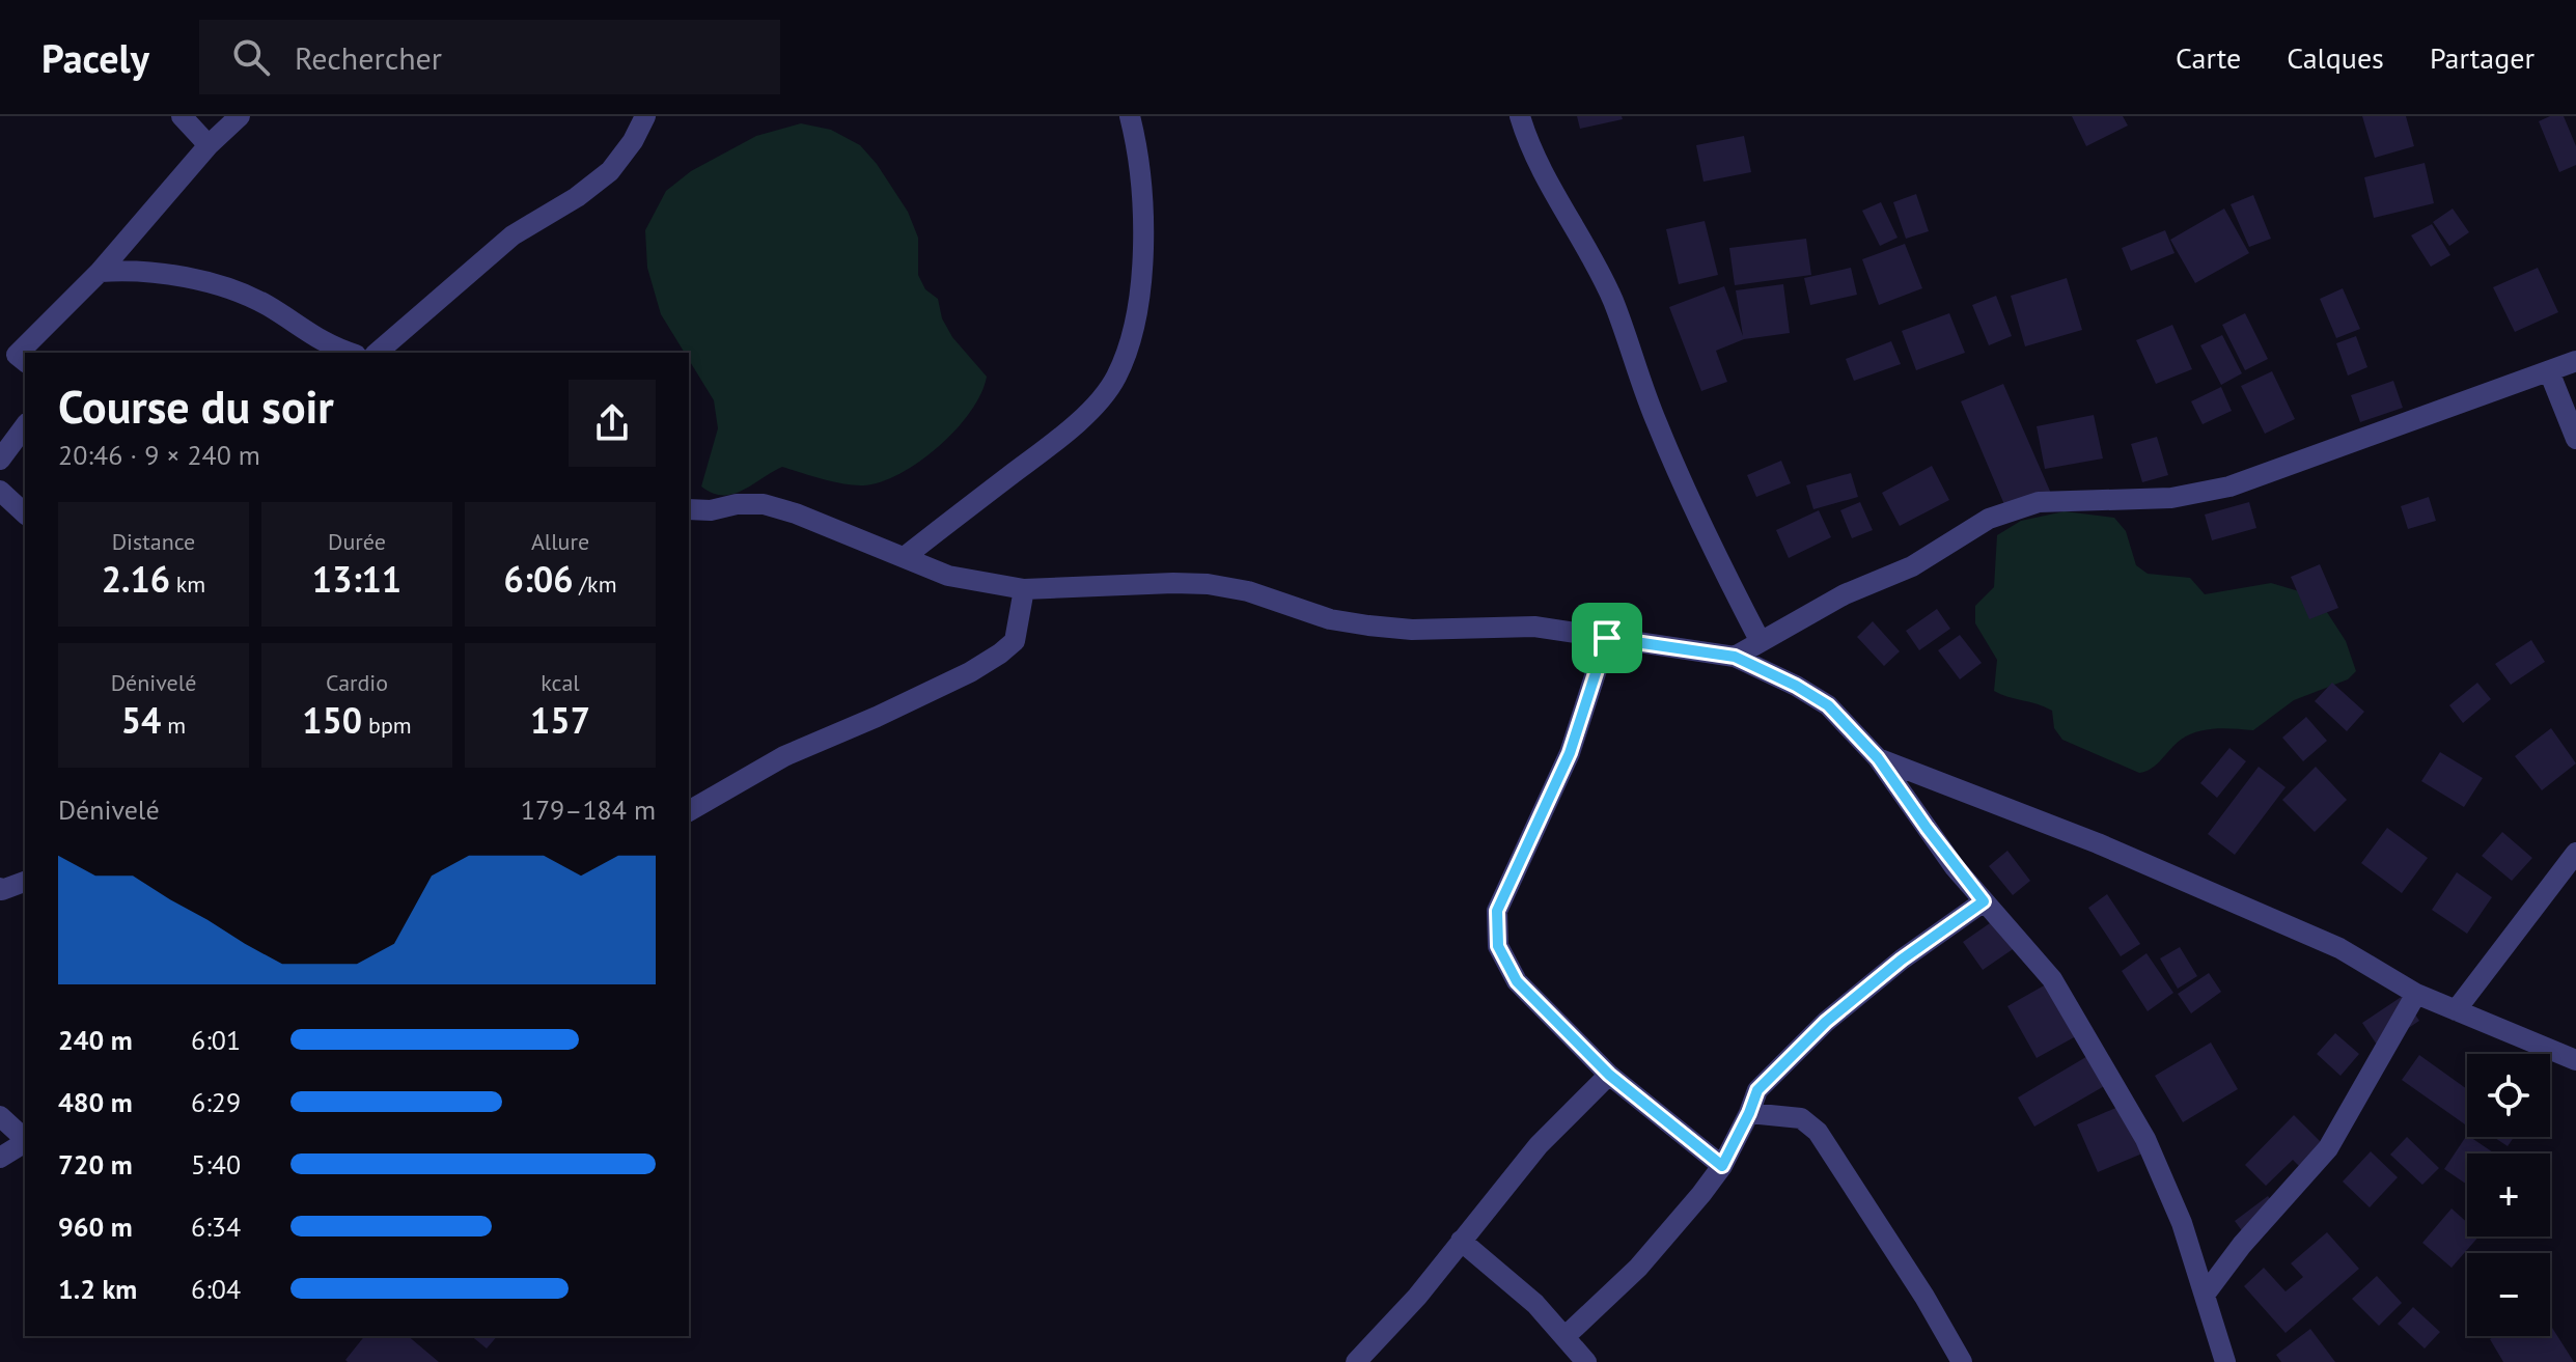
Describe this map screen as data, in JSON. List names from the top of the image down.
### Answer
{
  "page": {
    "header": "Pacely",
    "search": "Rechercher",
    "nav": ["Carte", "Calques", "Partager"],
    "heading": ["Course du soir", "20:46 · 9 × 240 m"],
    "stats": [
      ["Distance", "2.16 km"],
      ["Durée", "13:11"],
      ["Allure", "6:06 /km"],
      ["Dénivelé", "54 m"],
      ["Cardio", "150 bpm"],
      ["kcal", "157"]
    ],
    "chart": ["Dénivelé", "179–184 m"],
    "list": [
      {
        "name": "240 m",
        "note": "6:01"
      },
      {
        "name": "480 m",
        "note": "6:29"
      },
      {
        "name": "720 m",
        "note": "5:40"
      },
      {
        "name": "960 m",
        "note": "6:34"
      },
      {
        "name": "1.2 km",
        "note": "6:04"
      }
    ],
    "map_buttons": ["+", "−"]
  }
}
